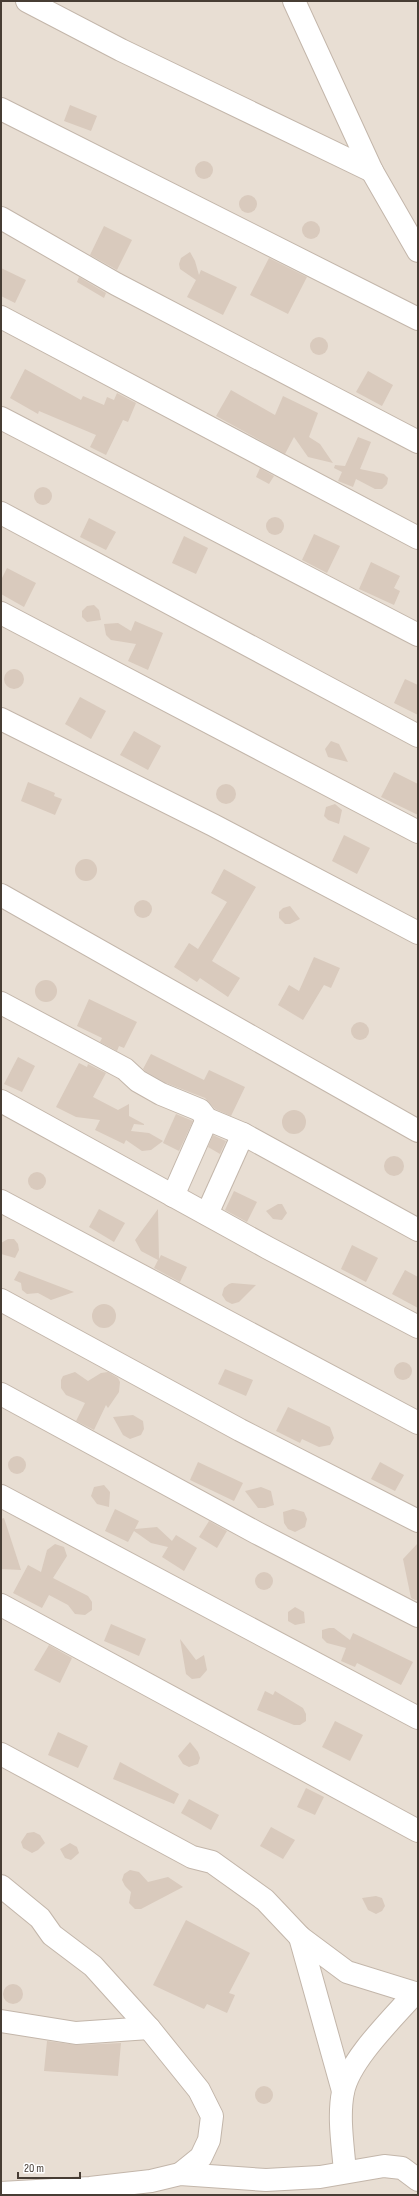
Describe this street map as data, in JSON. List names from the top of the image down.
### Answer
{
  "scale_bar": "20 m"
}
